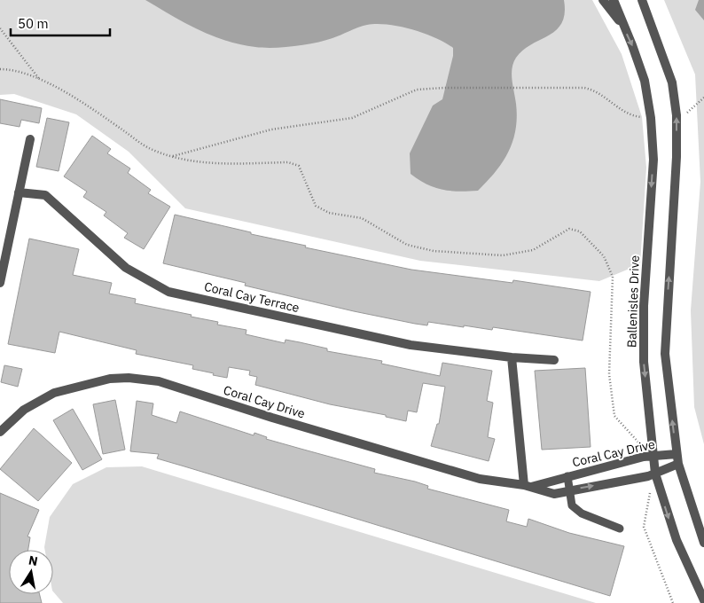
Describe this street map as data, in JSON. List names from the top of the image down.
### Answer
{
  "streets": {
    "street": ["Coral Cay Terrace", "Ballenisles Drive", "Coral Cay Drive"]
  },
  "crossings": [
    ["Ballenisles Drive", "Coral Cay Drive"]
  ],
  "scale_bar": "50 m",
  "north": "top"
}
